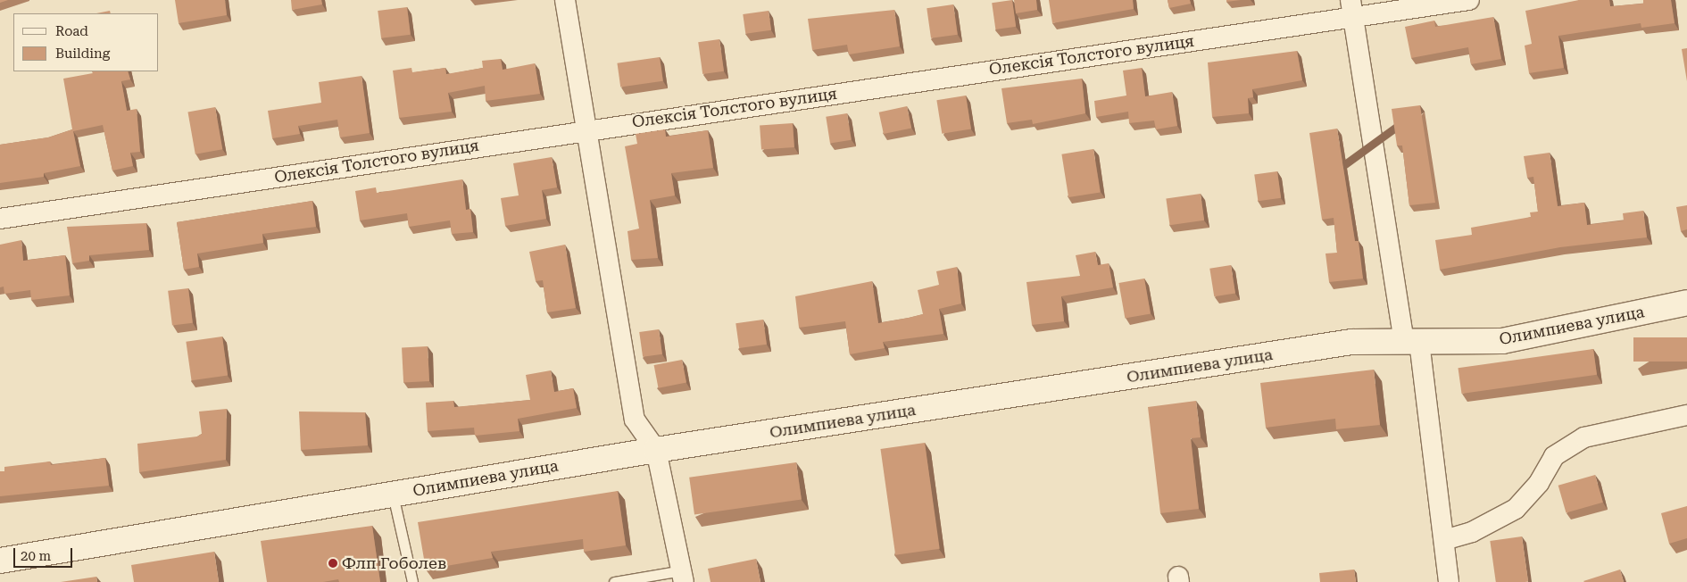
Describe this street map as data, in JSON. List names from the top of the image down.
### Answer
{
  "streets": {
    "main road": ["Олимпиева улица"],
    "street": ["Олексія Толстого вулиця"]
  },
  "places": ["Флп Гоболев"],
  "legend": ["Road", "Building"],
  "scale_bar": "20 m"
}
